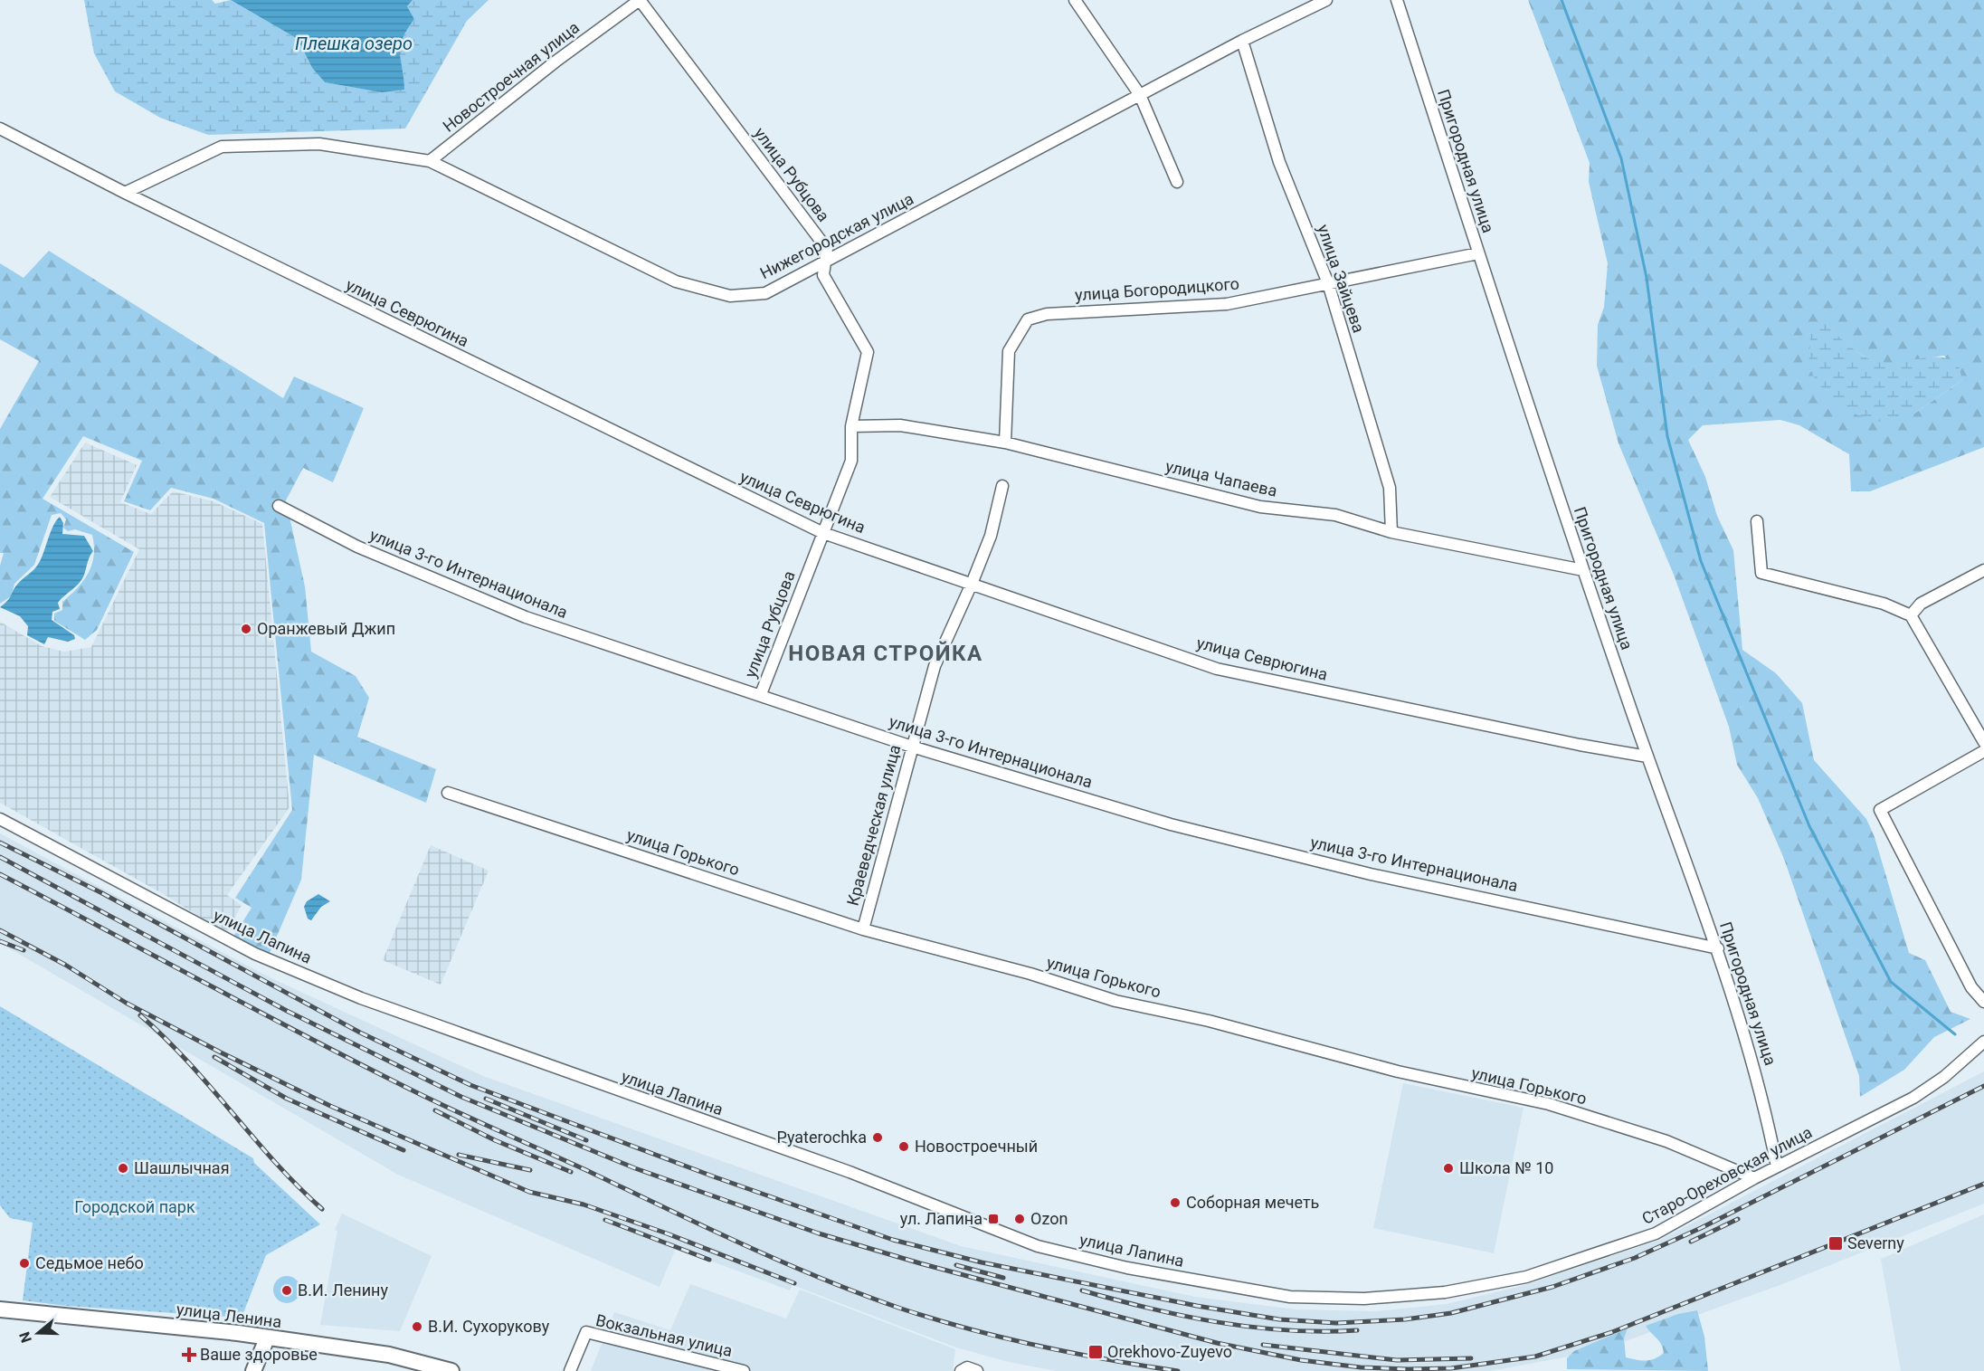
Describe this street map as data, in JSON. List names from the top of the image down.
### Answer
{
  "streets": {
    "main road": ["улица Ленина"],
    "street": [
      "Новостроечная улица",
      "Пригородная улица",
      "улица Рубцова",
      "Нижегородская улица",
      "улица Зайцева",
      "улица Богородицкого",
      "улица Севрюгина",
      "улица Чапаева",
      "улица 3-го Интернационала",
      "Краеведческая улица",
      "улица Горького",
      "улица Лапина",
      "Старо-Ореховская улица",
      "Вокзальная улица"
    ]
  },
  "crossings": [
    ["Новостроечная улица", "улица Рубцова"],
    ["Новостроечная улица", "Нижегородская улица"],
    ["Пригородная улица", "улица Богородицкого"],
    ["Пригородная улица", "улица Севрюгина"],
    ["Пригородная улица", "улица Чапаева"],
    ["Пригородная улица", "улица 3-го Интернационала"],
    ["Пригородная улица", "Старо-Ореховская улица"],
    ["улица Рубцова", "Нижегородская улица"],
    ["улица Рубцова", "улица Севрюгина"],
    ["улица Рубцова", "улица Чапаева"],
    ["улица Рубцова", "улица 3-го Интернационала"],
    ["Нижегородская улица", "улица Зайцева"],
    ["Нижегородская улица", "улица Севрюгина"],
    ["улица Зайцева", "улица Богородицкого"],
    ["улица Зайцева", "улица Чапаева"],
    ["улица Богородицкого", "улица Чапаева"],
    ["улица Севрюгина", "Краеведческая улица"],
    ["улица 3-го Интернационала", "Краеведческая улица"],
    ["Краеведческая улица", "улица Горького"],
    ["улица Горького", "Старо-Ореховская улица"],
    ["улица Лапина", "Старо-Ореховская улица"]
  ],
  "districts": ["НОВАЯ СТРОЙКА"],
  "water": ["Плешка озеро"],
  "parks": ["Городской парк"],
  "places": {
    "other": [
      "Оранжевый Джип",
      "Pyaterochka",
      "Новостроечный",
      "Шашлычная",
      "Школа № 10",
      "Соборная мечеть",
      "Ozon",
      "Седьмое небо",
      "В.И. Ленину",
      "В.И. Сухорукову"
    ],
    "transit": ["ул. Лапина", "Severny", "Orekhovo-Zuyevo"],
    "health": ["Ваше здоровье"]
  },
  "north": "left"
}
